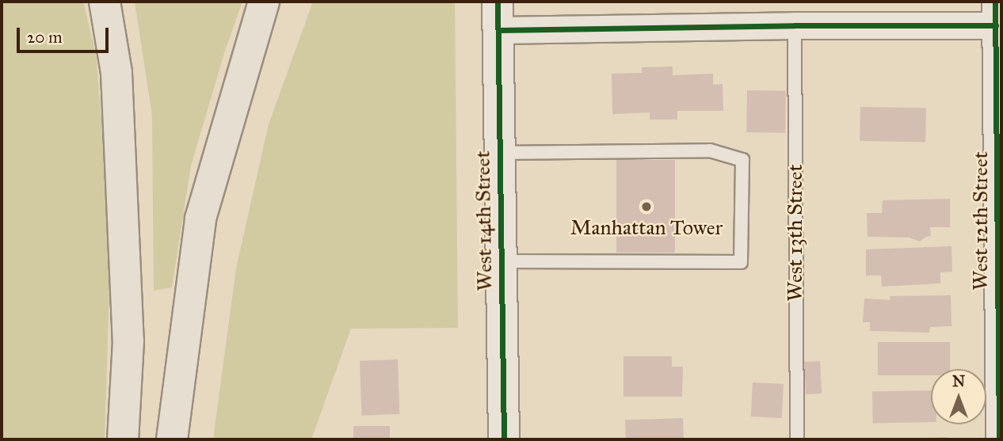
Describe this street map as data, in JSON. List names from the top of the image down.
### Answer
{
  "streets": {
    "street": ["West 14th Street", "West 12th Street"],
    "lane": ["West 13th Street"]
  },
  "places": ["Manhattan Tower"],
  "scale_bar": "20 m",
  "north": "top"
}
